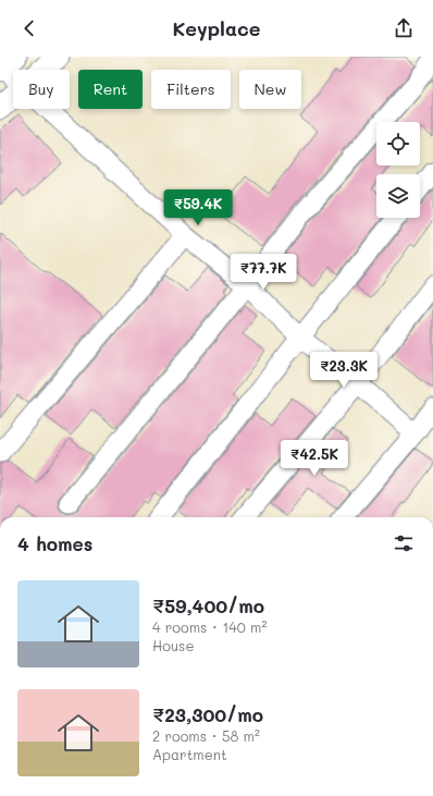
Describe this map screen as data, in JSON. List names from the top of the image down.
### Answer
{
  "page": {
    "header": "Keyplace",
    "chip": [
      "Buy",
      "Rent",
      "Filters",
      "New"
    ],
    "price": [
      "₹59.4K",
      "₹77.7K",
      "₹23.3K",
      "₹42.5K"
    ],
    "heading": "4 homes",
    "list": [
      {
        "name": "₹59,400/mo",
        "note": "4 rooms · 140 m² · House"
      },
      {
        "name": "₹23,300/mo",
        "note": "2 rooms · 58 m² · Apartment"
      }
    ]
  }
}
